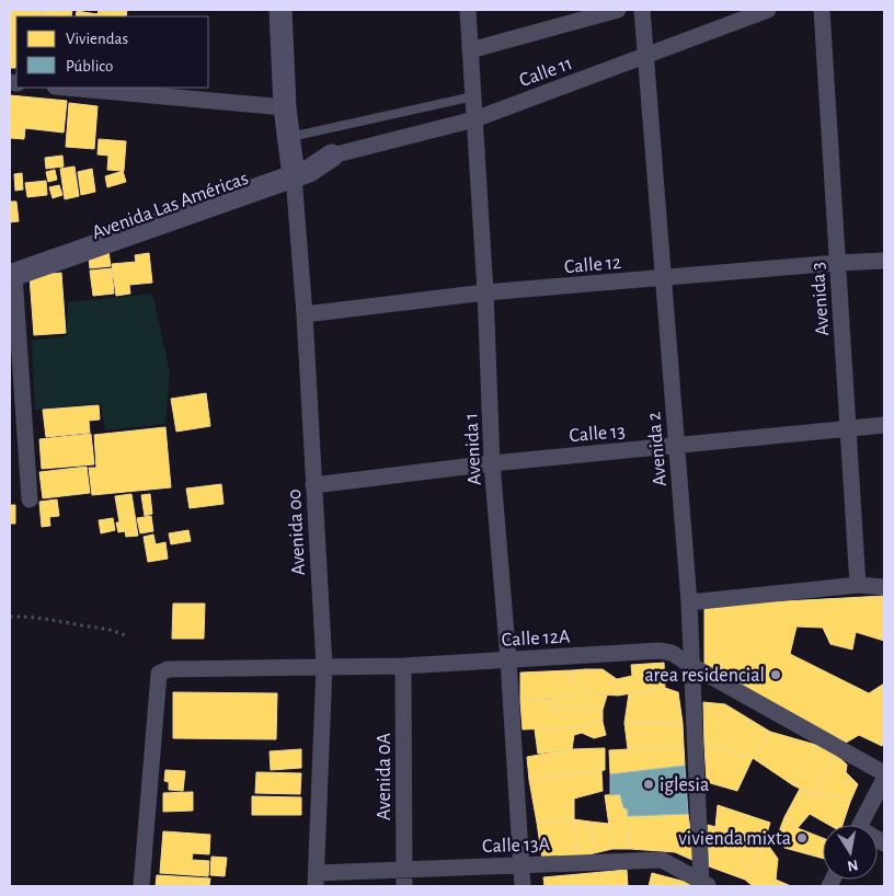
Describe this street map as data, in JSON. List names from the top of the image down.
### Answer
{
  "streets": {
    "street": [
      "Calle 11",
      "Calle 12",
      "Avenida 3",
      "Calle 13",
      "Avenida 1",
      "Avenida 2",
      "Avenida 00",
      "Calle 12A",
      "Avenida 0A",
      "Calle 13A"
    ]
  },
  "crossings": [
    ["Calle 11", "Avenida 1"],
    ["Calle 11", "Avenida 2"],
    ["Calle 12", "Avenida 3"],
    ["Calle 12", "Avenida 1"],
    ["Calle 12", "Avenida 2"],
    ["Calle 12", "Avenida 00"],
    ["Avenida 3", "Calle 13"],
    ["Calle 13", "Avenida 1"],
    ["Calle 13", "Avenida 2"],
    ["Calle 13", "Avenida 00"],
    ["Avenida 1", "Calle 12A"],
    ["Avenida 1", "Calle 13A"],
    ["Avenida 2", "Calle 12A"],
    ["Avenida 2", "Calle 13A"],
    ["Avenida 00", "Calle 12A"],
    ["Avenida 00", "Calle 13A"],
    ["Calle 12A", "Avenida 0A"],
    ["Avenida 0A", "Calle 13A"]
  ],
  "places": ["area residencial", "iglesia", "vivienda mixta"],
  "legend": ["Viviendas", "Público"],
  "north": "bottom"
}
